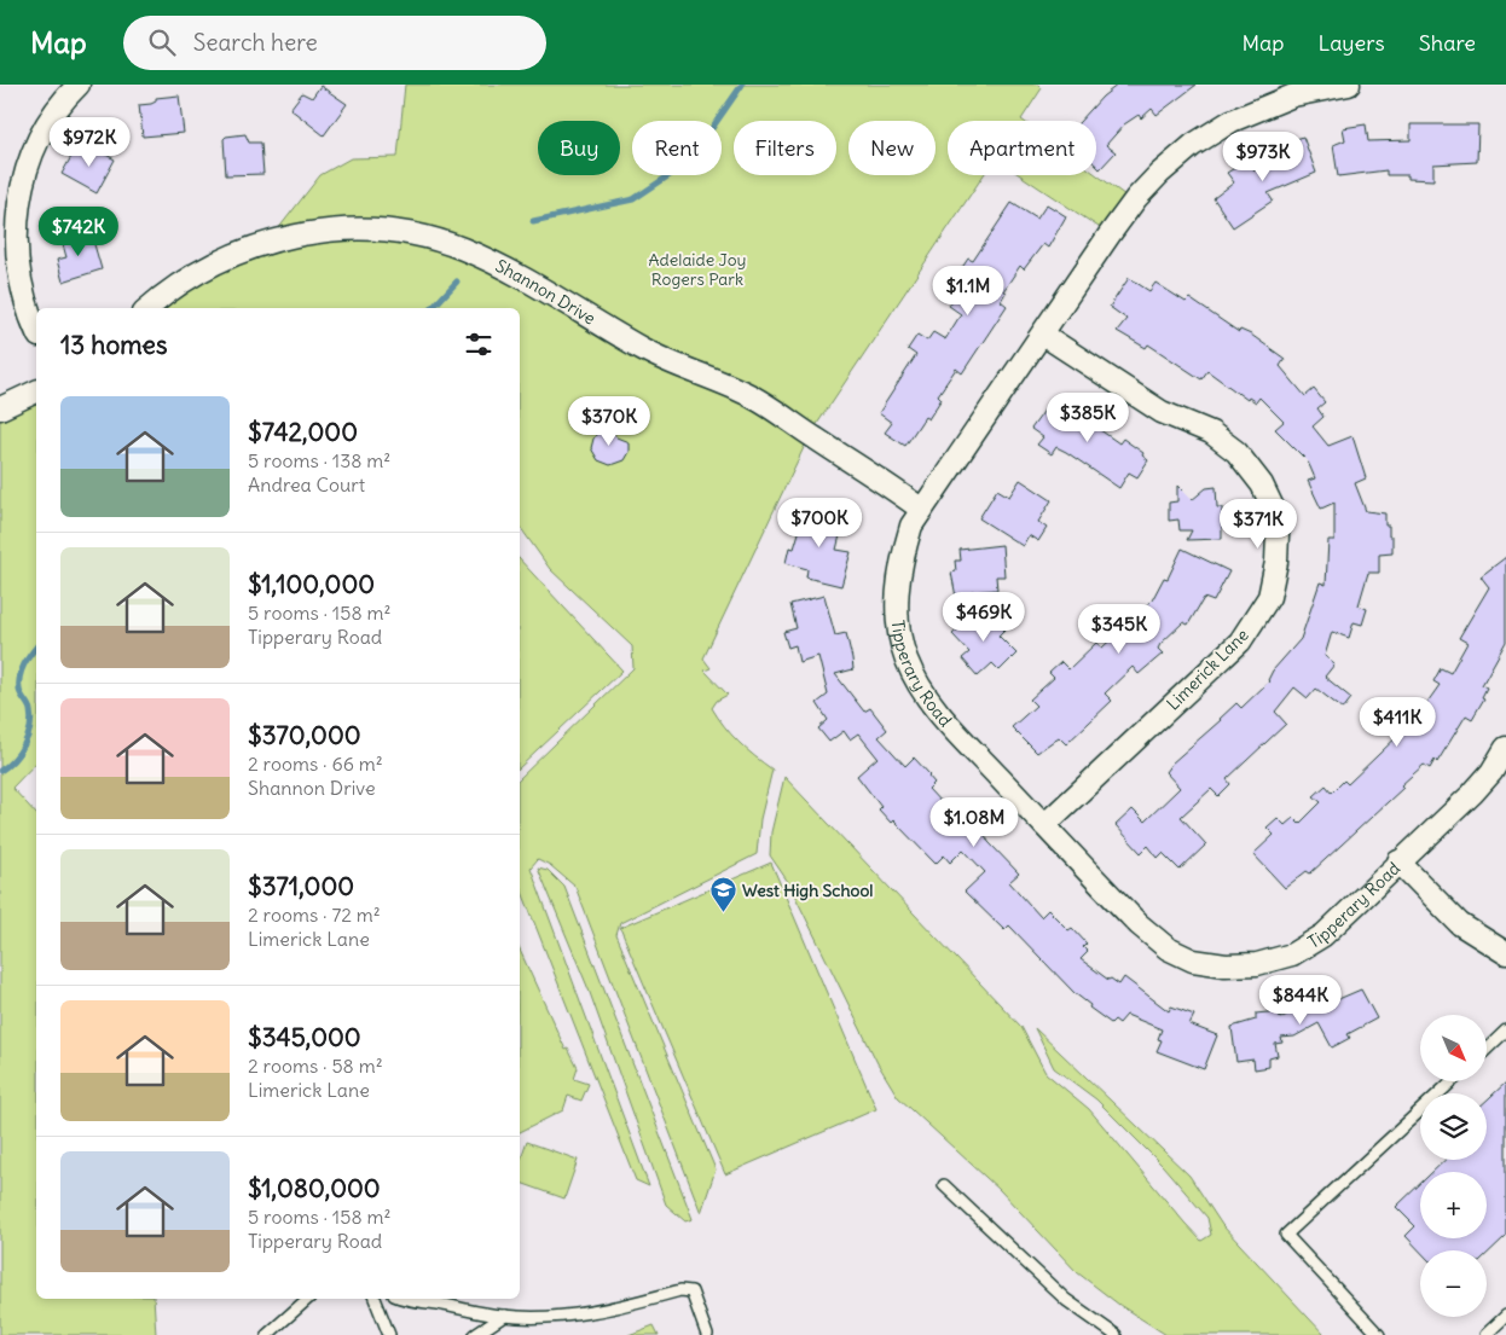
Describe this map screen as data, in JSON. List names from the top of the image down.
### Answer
{
  "streets": {
    "street": ["Shannon Drive", "Limerick Lane", "Tipperary Road"]
  },
  "crossings": [
    ["Shannon Drive", "Tipperary Road"],
    ["Limerick Lane", "Tipperary Road"]
  ],
  "parks": ["Adelaide Joy Rogers Park"],
  "places": {
    "school or university": ["West High School"]
  },
  "north": "bottom right",
  "page": {
    "header": "Map",
    "search": "Search here",
    "nav": ["Map", "Layers", "Share"],
    "price": [
      "$972K",
      "$973K",
      "$742K",
      "$1.1M",
      "$385K",
      "$370K",
      "$700K",
      "$371K",
      "$469K",
      "$345K",
      "$411K",
      "$1.08M",
      "$844K"
    ],
    "chip": [
      "Buy",
      "Rent",
      "Filters",
      "New",
      "Apartment"
    ],
    "heading": "13 homes",
    "list": [
      {
        "name": "$742,000",
        "note": "5 rooms · 138 m² · Andrea Court"
      },
      {
        "name": "$1,100,000",
        "note": "5 rooms · 158 m² · Tipperary Road"
      },
      {
        "name": "$370,000",
        "note": "2 rooms · 66 m² · Shannon Drive"
      },
      {
        "name": "$371,000",
        "note": "2 rooms · 72 m² · Limerick Lane"
      },
      {
        "name": "$345,000",
        "note": "2 rooms · 58 m² · Limerick Lane"
      },
      {
        "name": "$1,080,000",
        "note": "5 rooms · 158 m² · Tipperary Road"
      }
    ],
    "map_buttons": ["+", "−"]
  }
}
